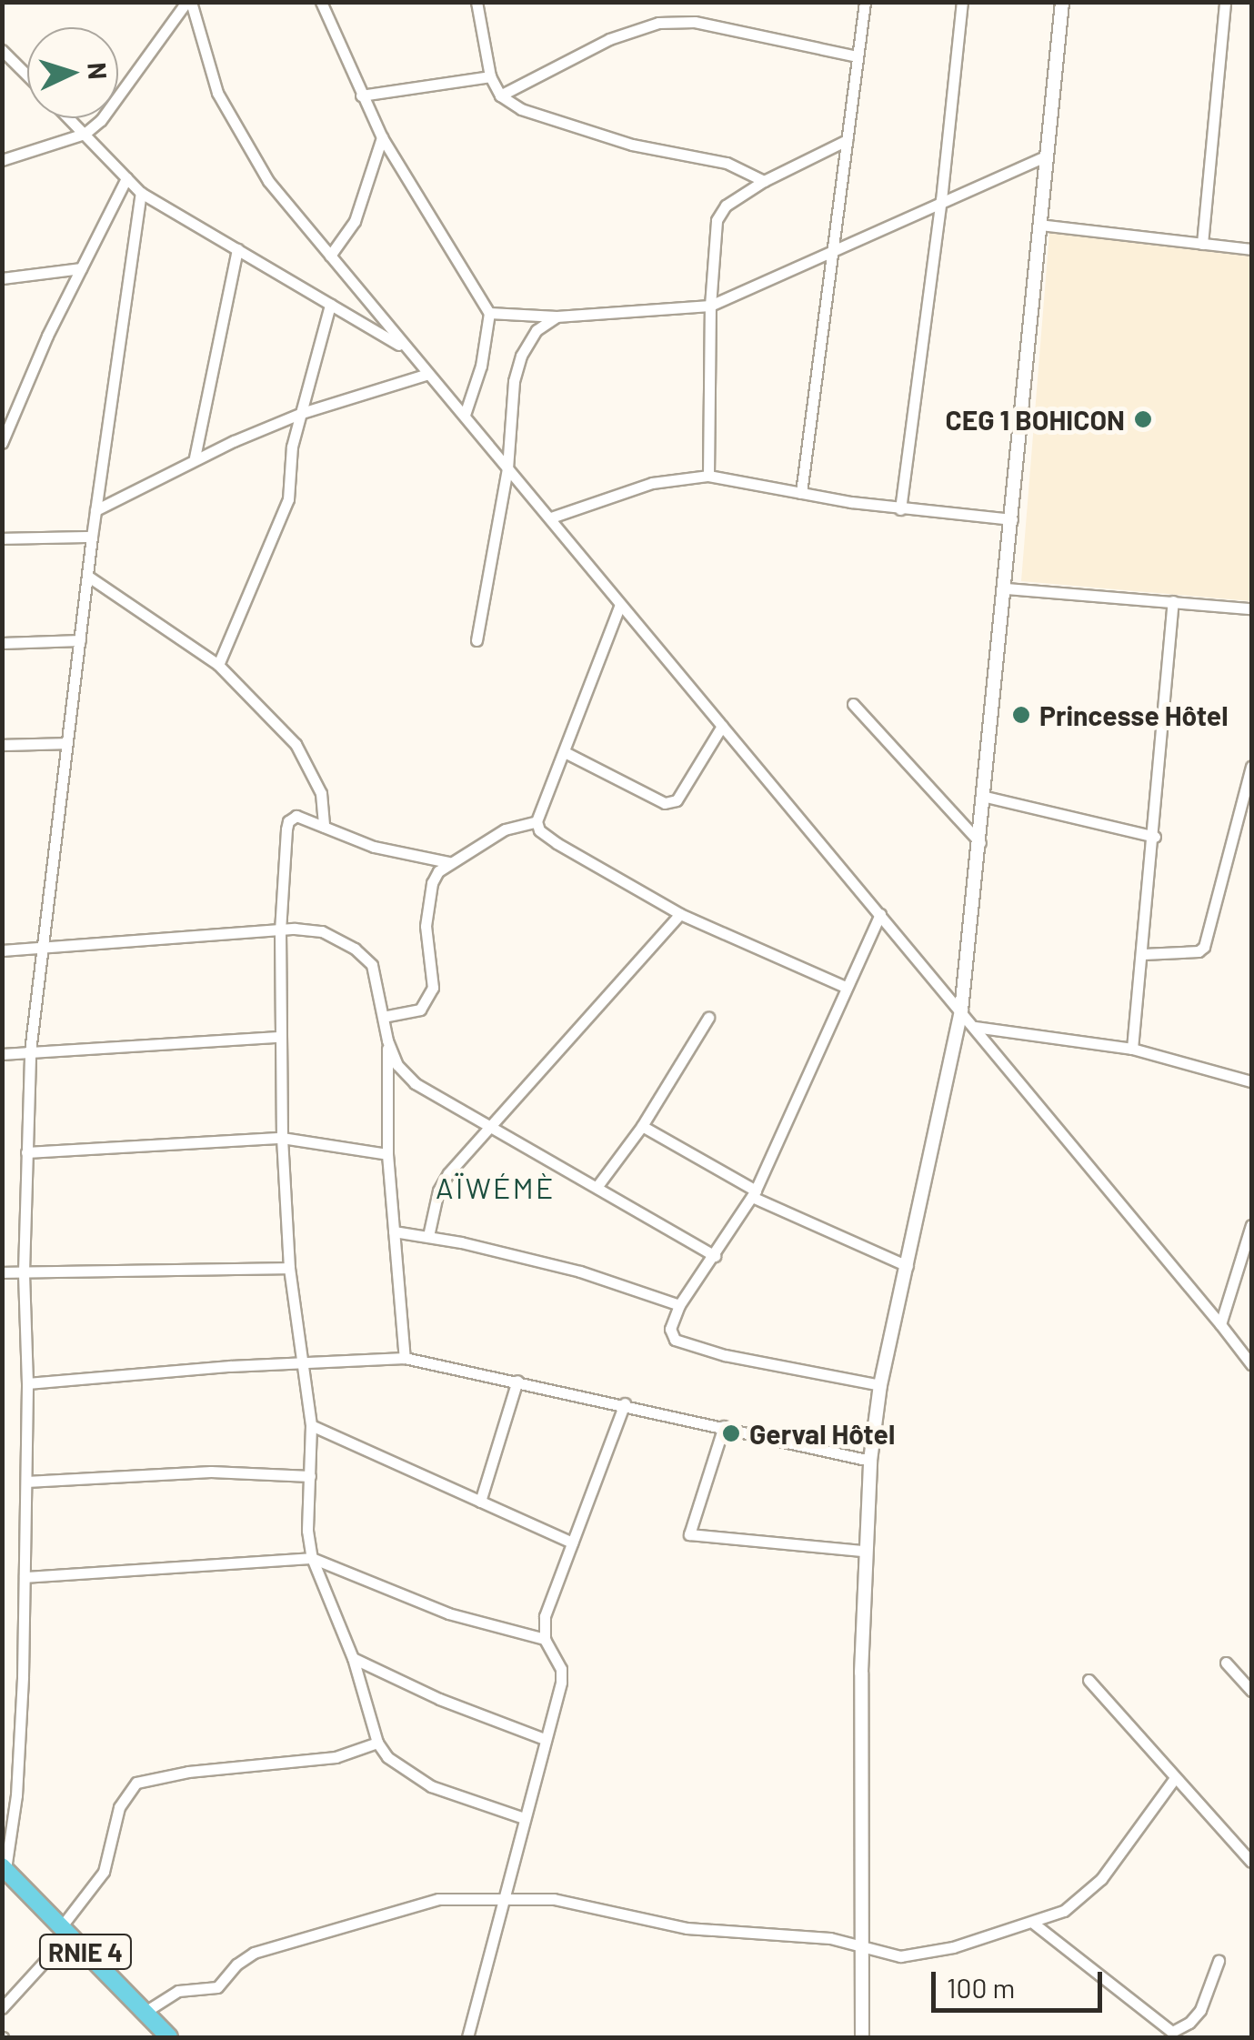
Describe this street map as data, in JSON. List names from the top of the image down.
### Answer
{
  "streets": {
    "main road": ["RNIE 4"]
  },
  "districts": ["AÏWÉMÈ"],
  "places": ["CEG 1 BOHICON", "Princesse Hôtel", "Gerval Hôtel"],
  "scale_bar": "100 m",
  "north": "right"
}
